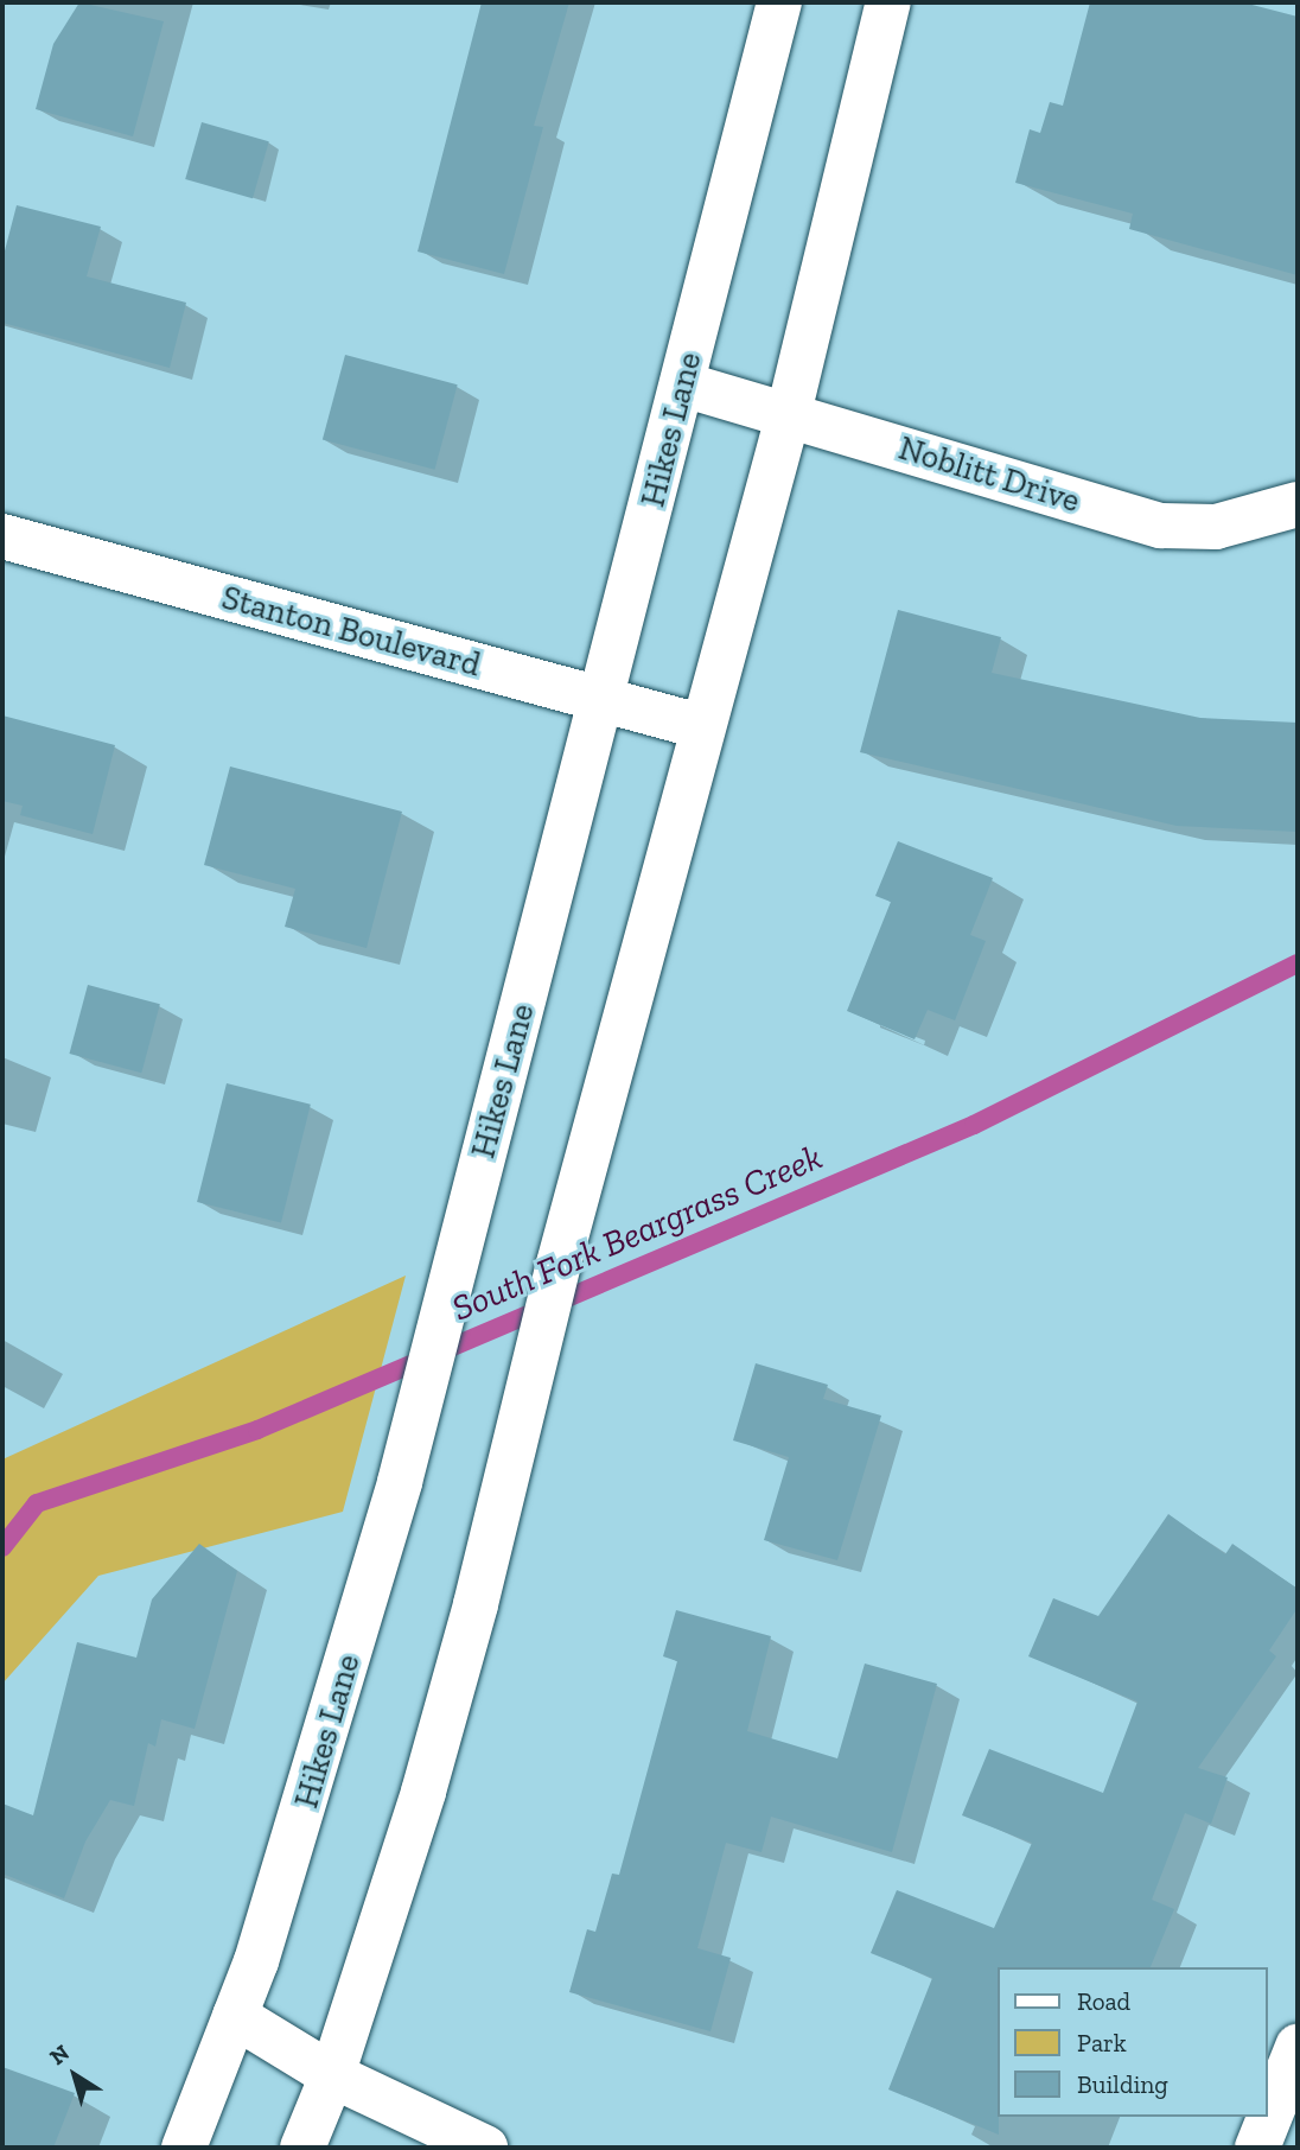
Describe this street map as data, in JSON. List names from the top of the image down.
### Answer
{
  "streets": {
    "main road": ["Hikes Lane", "Noblitt Drive", "Stanton Boulevard"]
  },
  "crossings": [
    ["Hikes Lane", "Noblitt Drive"],
    ["Hikes Lane", "Stanton Boulevard"]
  ],
  "water": ["South Fork Beargrass Creek"],
  "legend": ["Road", "Park", "Building"],
  "north": "top left"
}
